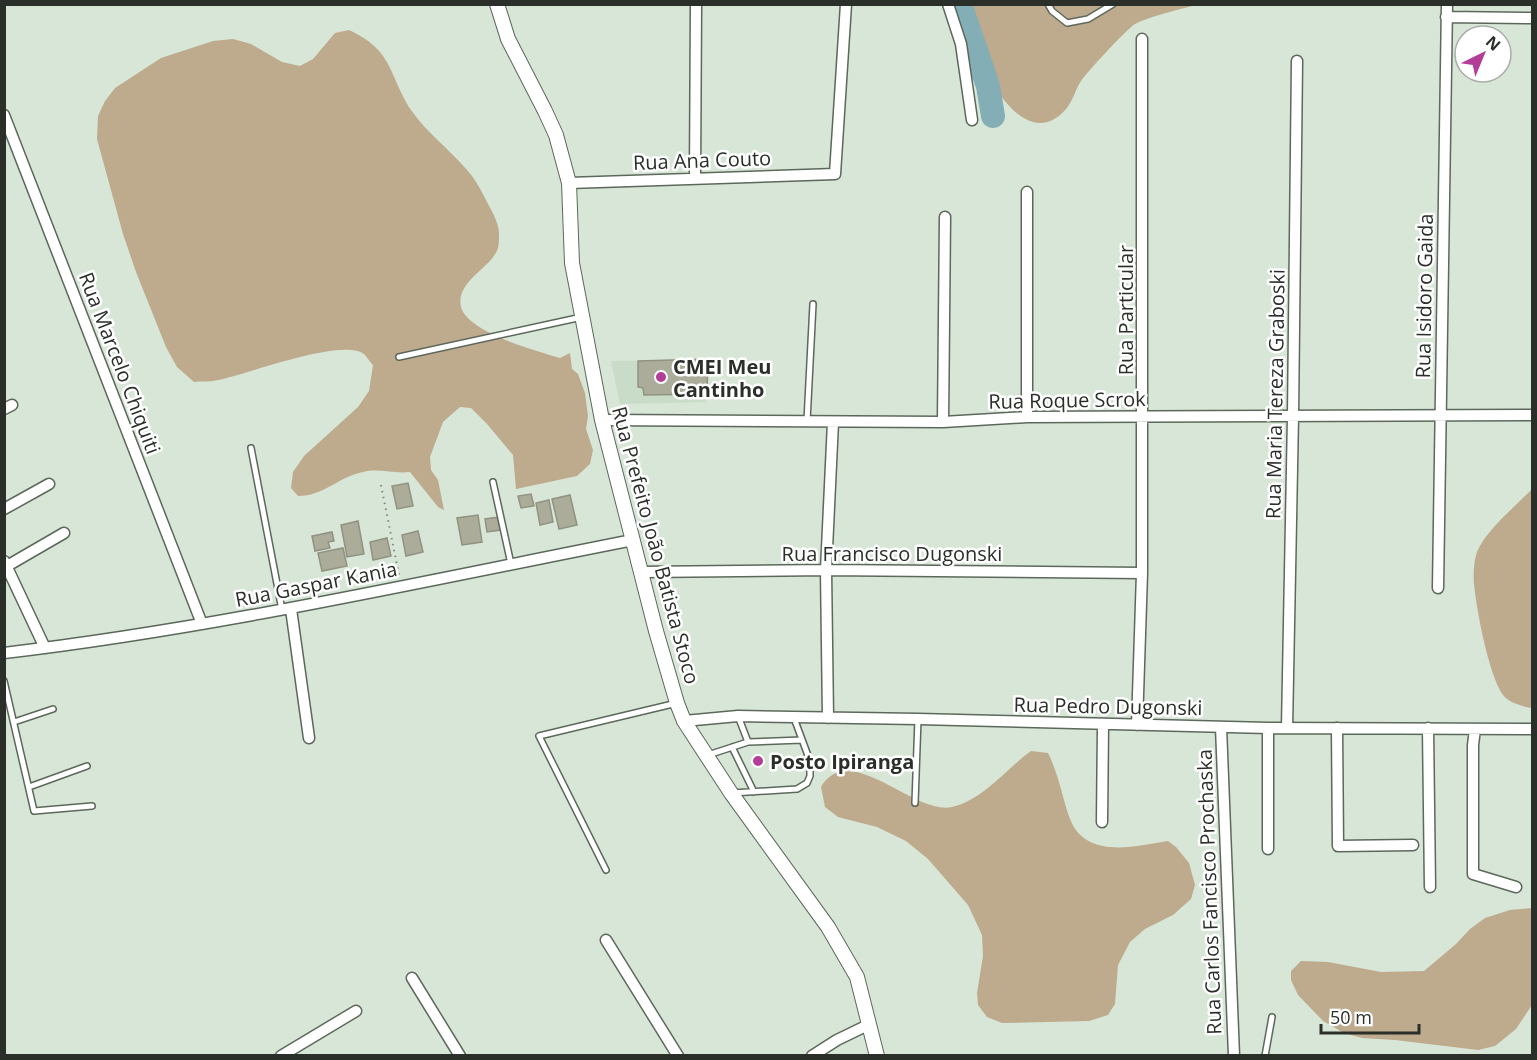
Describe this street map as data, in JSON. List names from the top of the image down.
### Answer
{
  "streets": {
    "main road": ["Rua Prefeito João Batista Stoco"],
    "street": [
      "Rua Ana Couto",
      "Rua Isidoro Gaida",
      "Rua Particular",
      "Rua Marcelo Chiquiti",
      "Rua Maria Tereza Graboski",
      "Rua Roque Scrok",
      "Rua Francisco Dugonski",
      "Rua Gaspar Kania",
      "Rua Pedro Dugonski",
      "Rua Carlos Fancisco Prochaska"
    ]
  },
  "crossings": [
    ["Rua Ana Couto", "Rua Prefeito João Batista Stoco"],
    ["Rua Isidoro Gaida", "Rua Roque Scrok"],
    ["Rua Particular", "Rua Roque Scrok"],
    ["Rua Particular", "Rua Francisco Dugonski"],
    ["Rua Particular", "Rua Pedro Dugonski"],
    ["Rua Marcelo Chiquiti", "Rua Gaspar Kania"],
    ["Rua Maria Tereza Graboski", "Rua Roque Scrok"],
    ["Rua Maria Tereza Graboski", "Rua Pedro Dugonski"],
    ["Rua Roque Scrok", "Rua Prefeito João Batista Stoco"],
    ["Rua Prefeito João Batista Stoco", "Rua Francisco Dugonski"],
    ["Rua Prefeito João Batista Stoco", "Rua Gaspar Kania"],
    ["Rua Prefeito João Batista Stoco", "Rua Pedro Dugonski"],
    ["Rua Pedro Dugonski", "Rua Carlos Fancisco Prochaska"]
  ],
  "places": ["CMEI Meu Cantinho", "Posto Ipiranga"],
  "scale_bar": "50 m",
  "north": "top right"
}
